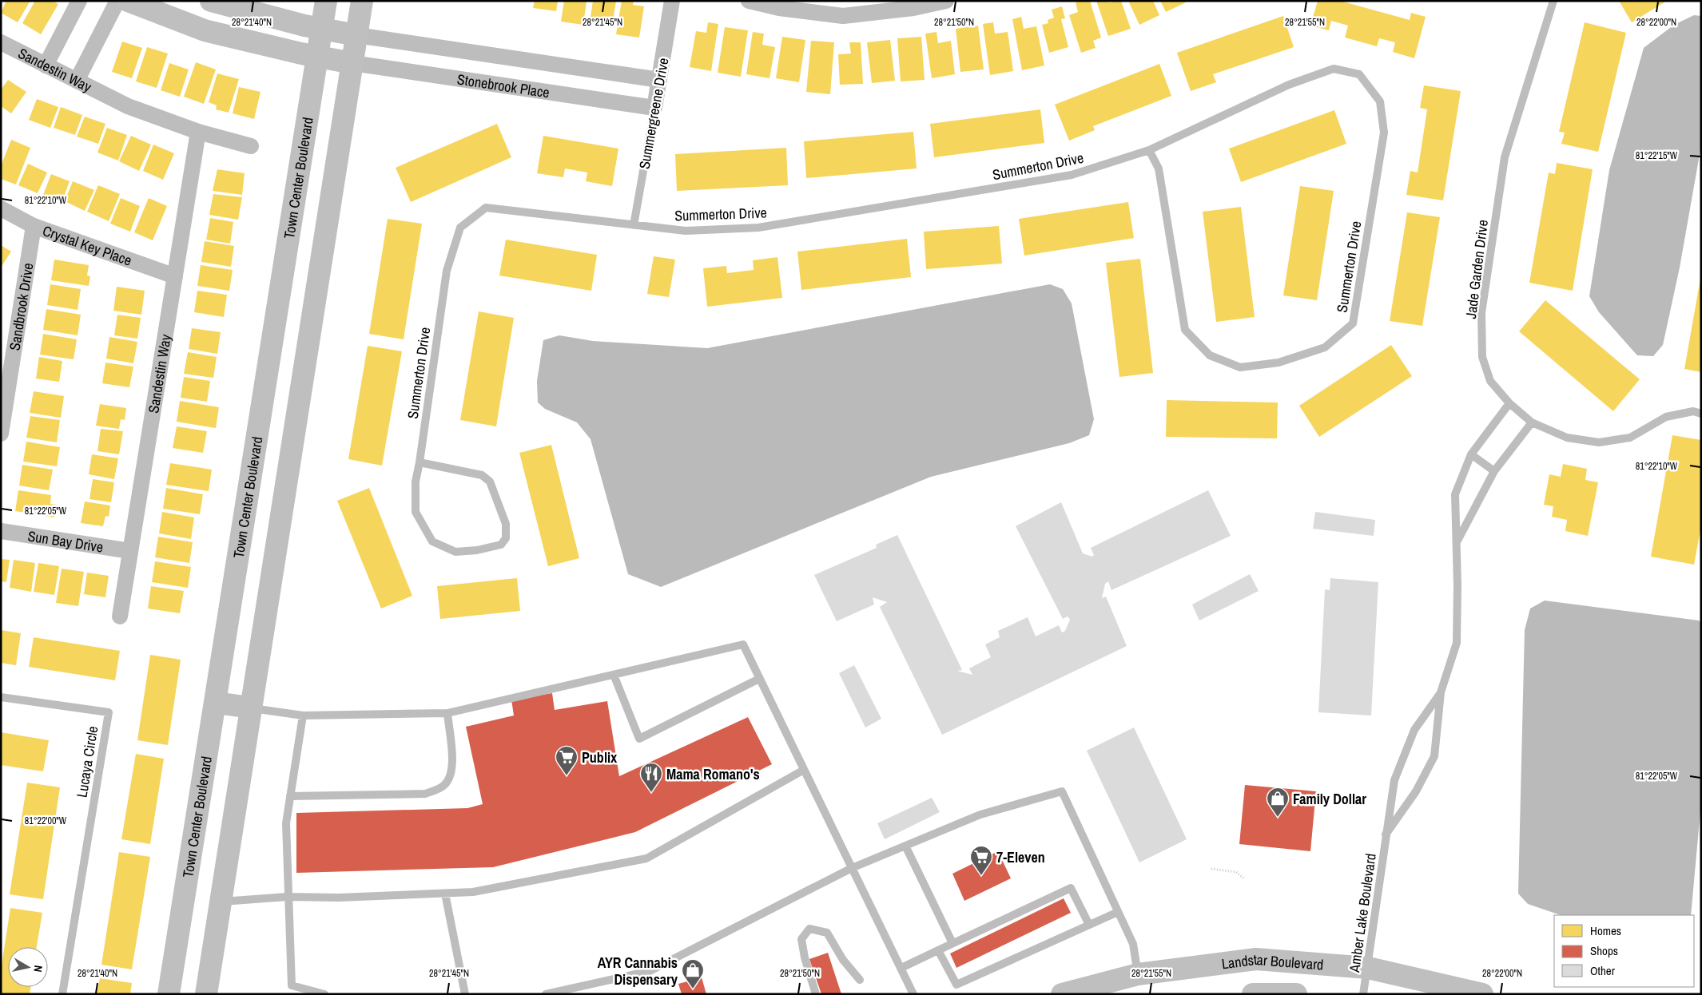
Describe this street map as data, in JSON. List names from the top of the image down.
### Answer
{
  "streets": {
    "main road": ["Town Center Boulevard", "Landstar Boulevard"],
    "street": [
      "Sandestin Way",
      "Stonebrook Place",
      "Summergreene Drive",
      "Crystal Key Place",
      "Sandbrook Drive",
      "Sun Bay Drive"
    ],
    "lane": [
      "Summerton Drive",
      "Jade Garden Drive",
      "Lucaya Circle",
      "Amber Lake Boulevard"
    ]
  },
  "crossings": [
    ["Sandestin Way", "Crystal Key Place"],
    ["Sandestin Way", "Sun Bay Drive"],
    ["Stonebrook Place", "Summergreene Drive"],
    ["Summergreene Drive", "Summerton Drive"],
    ["Crystal Key Place", "Sandbrook Drive"],
    ["Jade Garden Drive", "Amber Lake Boulevard"],
    ["Amber Lake Boulevard", "Landstar Boulevard"]
  ],
  "places": {
    "supermarket": ["Publix", "7-Eleven"],
    "restaurant": ["Mama Romano's"],
    "shop": ["Family Dollar", "AYR Cannabis Dispensary"]
  },
  "legend": ["Homes", "Shops", "Other"],
  "north": "right",
  "coordinates": [
    "28°21'40\"N",
    "28°21'45\"N",
    "28°21'50\"N",
    "28°21'55\"N",
    "28°22'00\"N",
    "81°22'15\"W",
    "81°22'10\"W",
    "81°22'05\"W",
    "81°22'00\"W"
  ]
}
